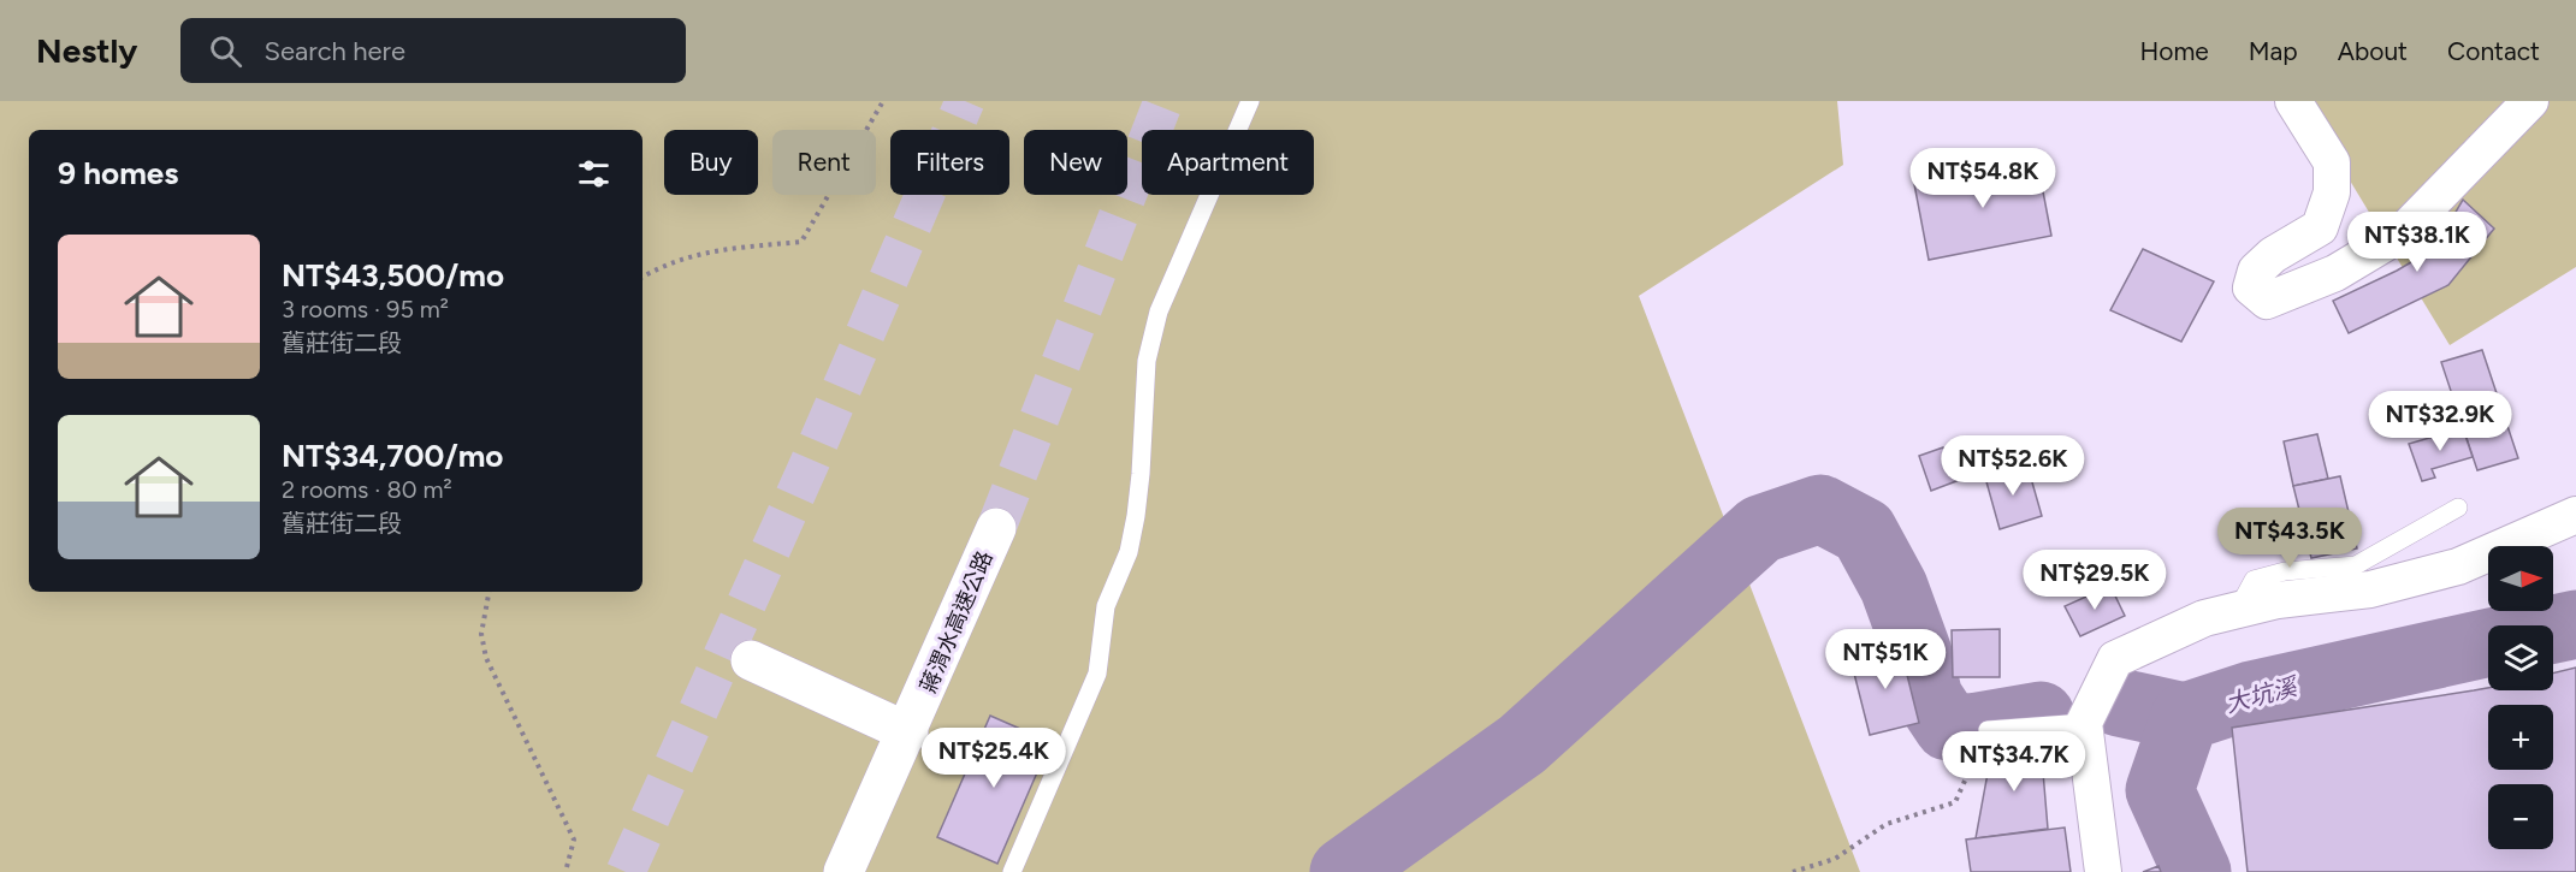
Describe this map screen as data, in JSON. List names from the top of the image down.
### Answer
{
  "streets": {
    "highway": ["蔣渭水高速公路"]
  },
  "water": ["大坑溪"],
  "north": "right",
  "page": {
    "header": "Nestly",
    "search": "Search here",
    "nav": [
      "Home",
      "Map",
      "About",
      "Contact"
    ],
    "chip": [
      "Buy",
      "Rent",
      "Filters",
      "New",
      "Apartment"
    ],
    "heading": "9 homes",
    "price": [
      "NT$54.8K",
      "NT$38.1K",
      "NT$32.9K",
      "NT$52.6K",
      "NT$43.5K",
      "NT$29.5K",
      "NT$51K",
      "NT$25.4K",
      "NT$34.7K"
    ],
    "list": [
      {
        "name": "NT$43,500/mo",
        "note": "3 rooms · 95 m² · 舊莊街二段"
      },
      {
        "name": "NT$34,700/mo",
        "note": "2 rooms · 80 m² · 舊莊街二段"
      }
    ],
    "map_buttons": ["+", "−"]
  }
}
